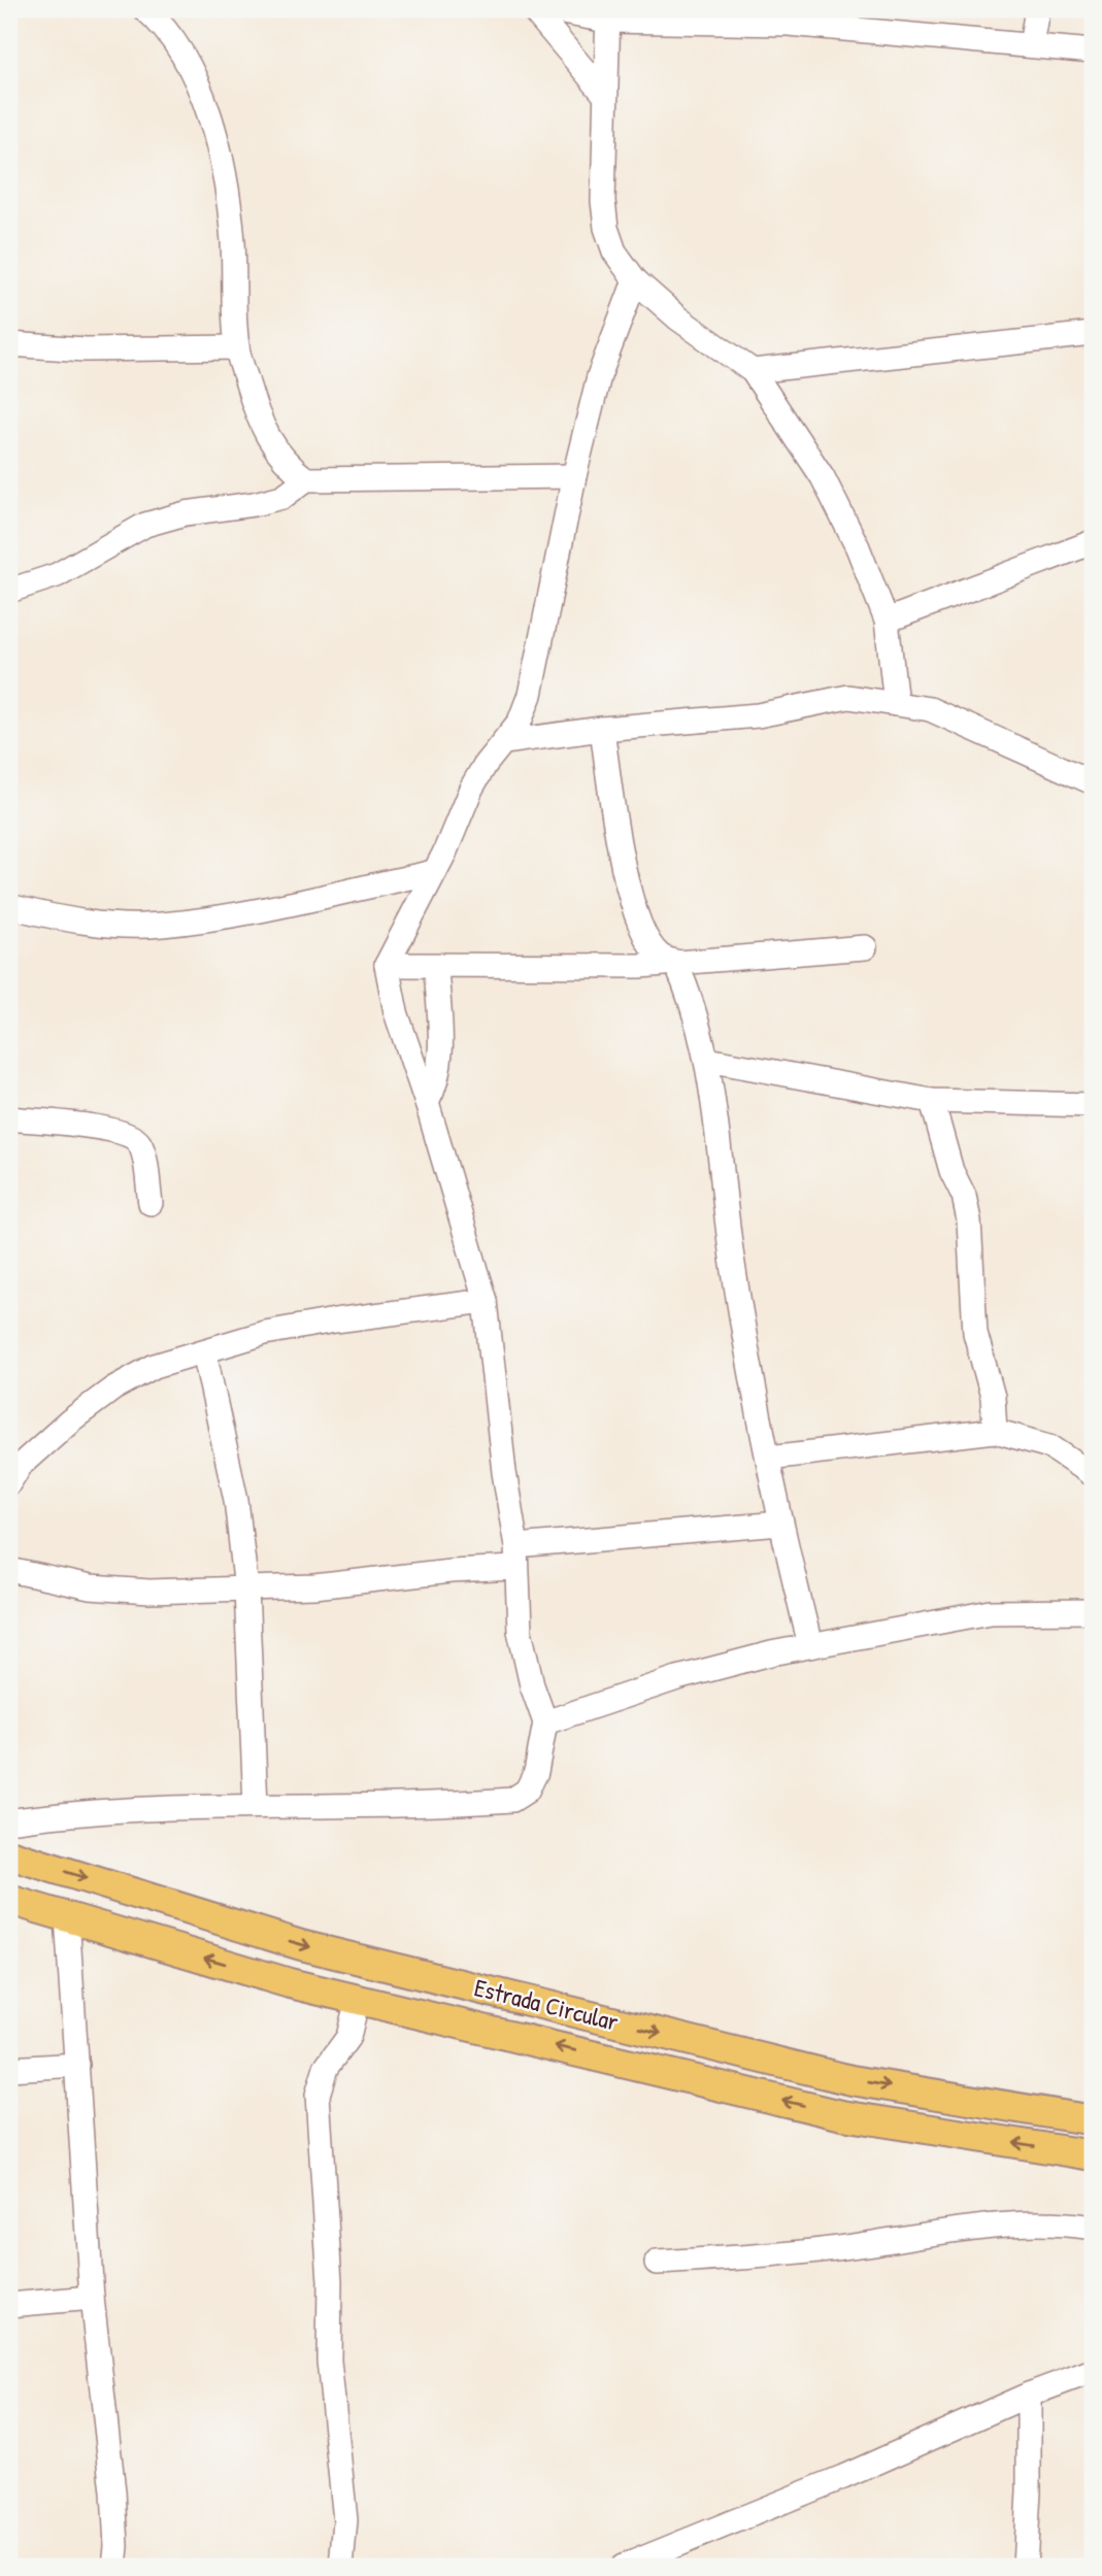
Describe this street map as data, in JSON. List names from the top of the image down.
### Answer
{
  "streets": {
    "main road": ["Estrada Circular"]
  }
}
